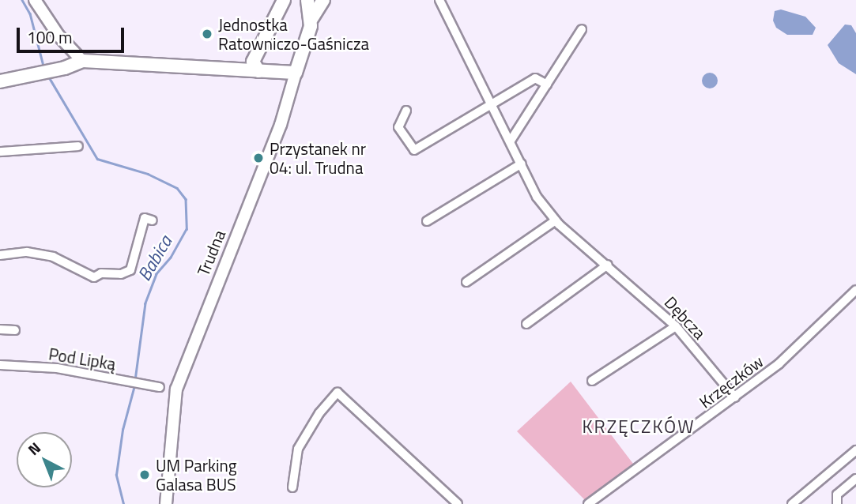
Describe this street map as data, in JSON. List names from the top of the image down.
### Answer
{
  "streets": {
    "main road": ["Trudna"],
    "street": ["Dębcza", "Pod Lipką", "Krzęczków"]
  },
  "crossings": [
    ["Dębcza", "Krzęczków"]
  ],
  "districts": ["KRZĘCZKÓW"],
  "water": ["Babica"],
  "places": ["Jednostka Ratowniczo-Gaśnicza", "Przystanek nr 04: ul. Trudna", "UM Parking Galasa BUS"],
  "scale_bar": "100 m",
  "north": "top left"
}
